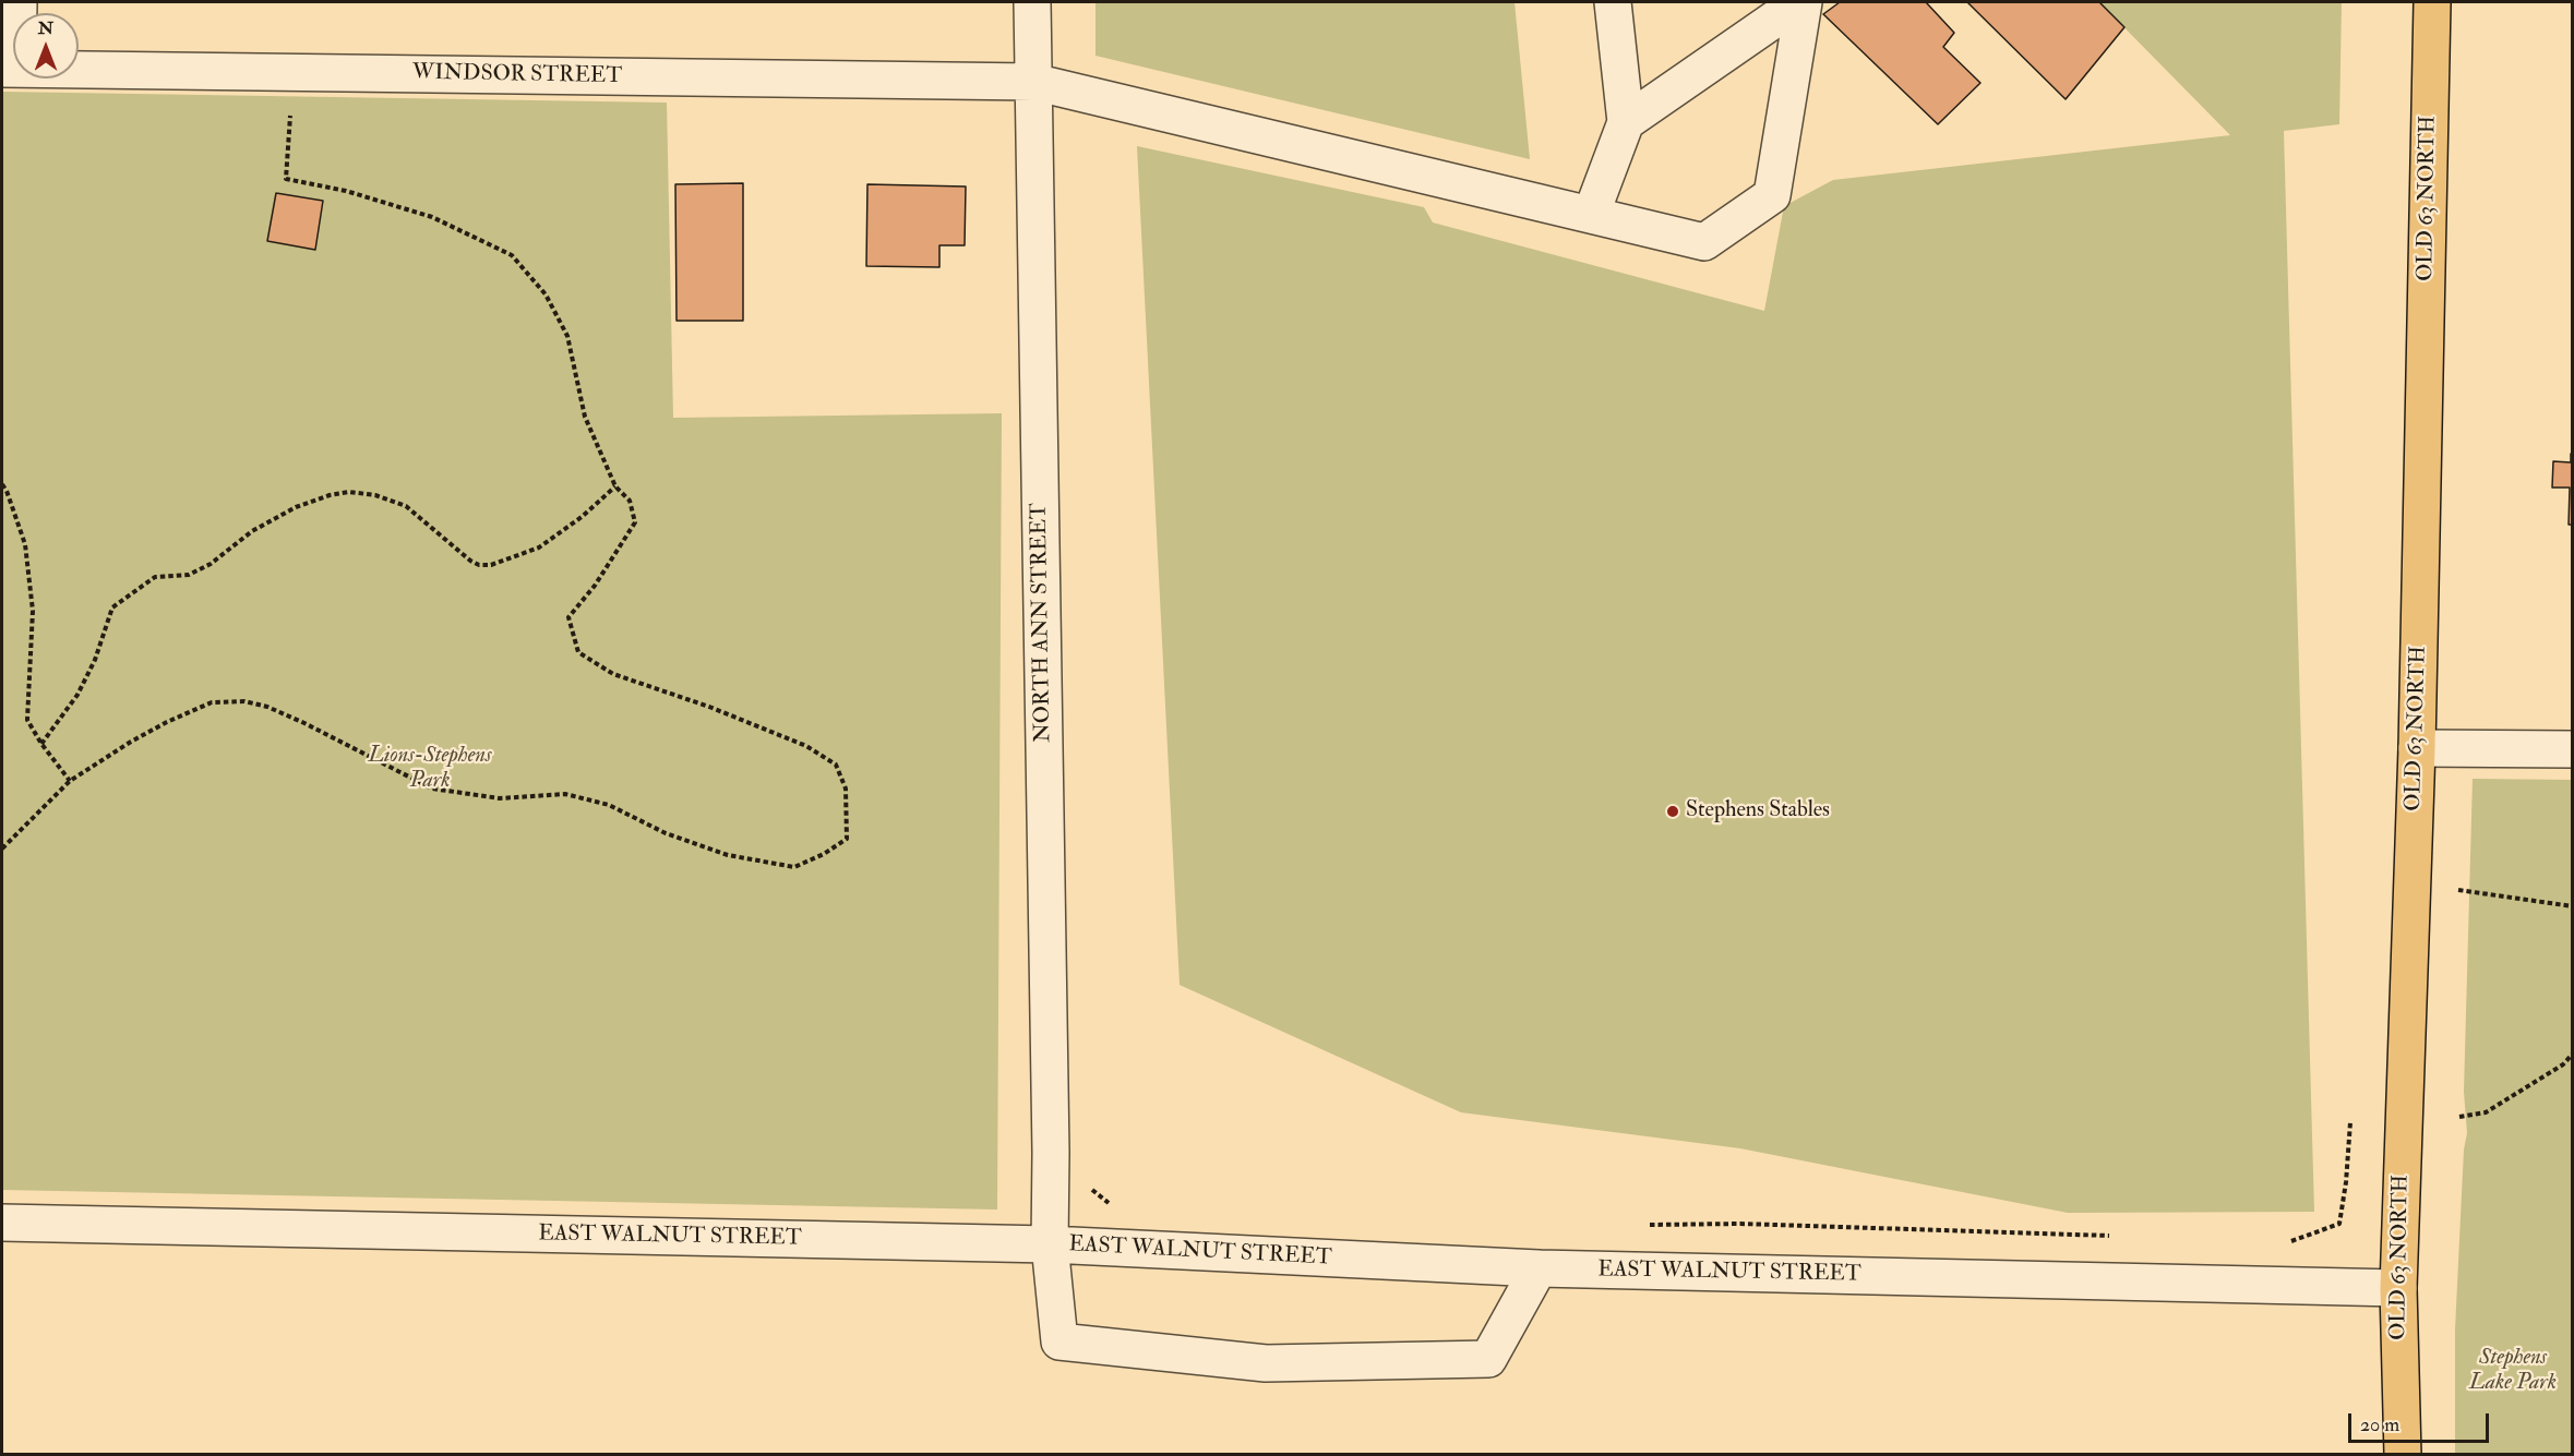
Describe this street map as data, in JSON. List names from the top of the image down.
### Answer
{
  "streets": {
    "main road": ["OLD 63 NORTH"],
    "street": ["WINDSOR STREET", "NORTH ANN STREET", "EAST WALNUT STREET"]
  },
  "crossings": [
    ["WINDSOR STREET", "NORTH ANN STREET"],
    ["OLD 63 NORTH", "EAST WALNUT STREET"],
    ["NORTH ANN STREET", "EAST WALNUT STREET"]
  ],
  "parks": ["Lions-Stephens Park", "Stephens Lake Park"],
  "places": ["Stephens Stables"],
  "scale_bar": "20 m",
  "north": "top"
}
